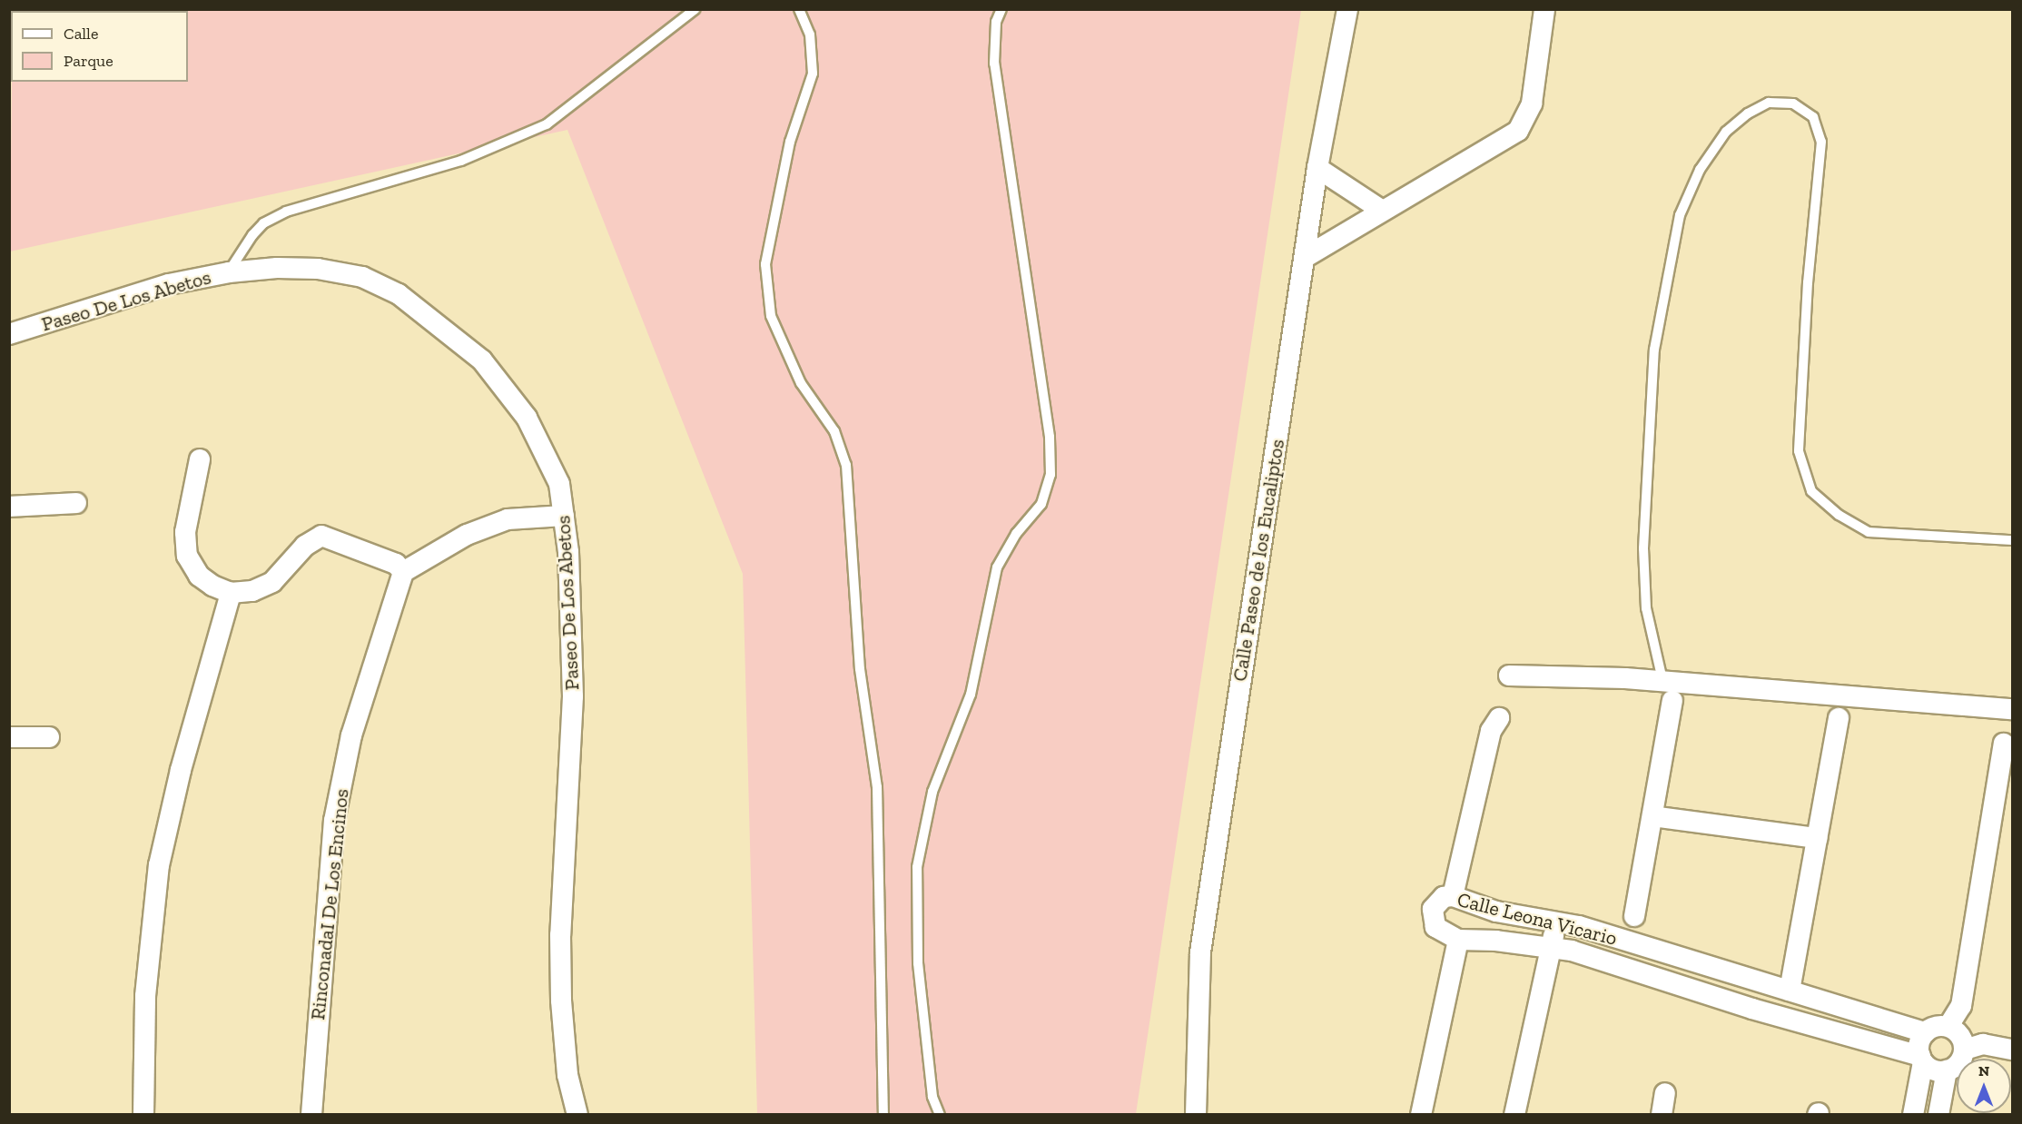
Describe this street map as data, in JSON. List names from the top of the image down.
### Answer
{
  "streets": {
    "street": [
      "Paseo De Los Abetos",
      "Calle Paseo de los Eucaliptos",
      "RinconadaI De Los Encinos",
      "Calle Leona Vicario"
    ]
  },
  "legend": ["Calle", "Parque"],
  "north": "top"
}
